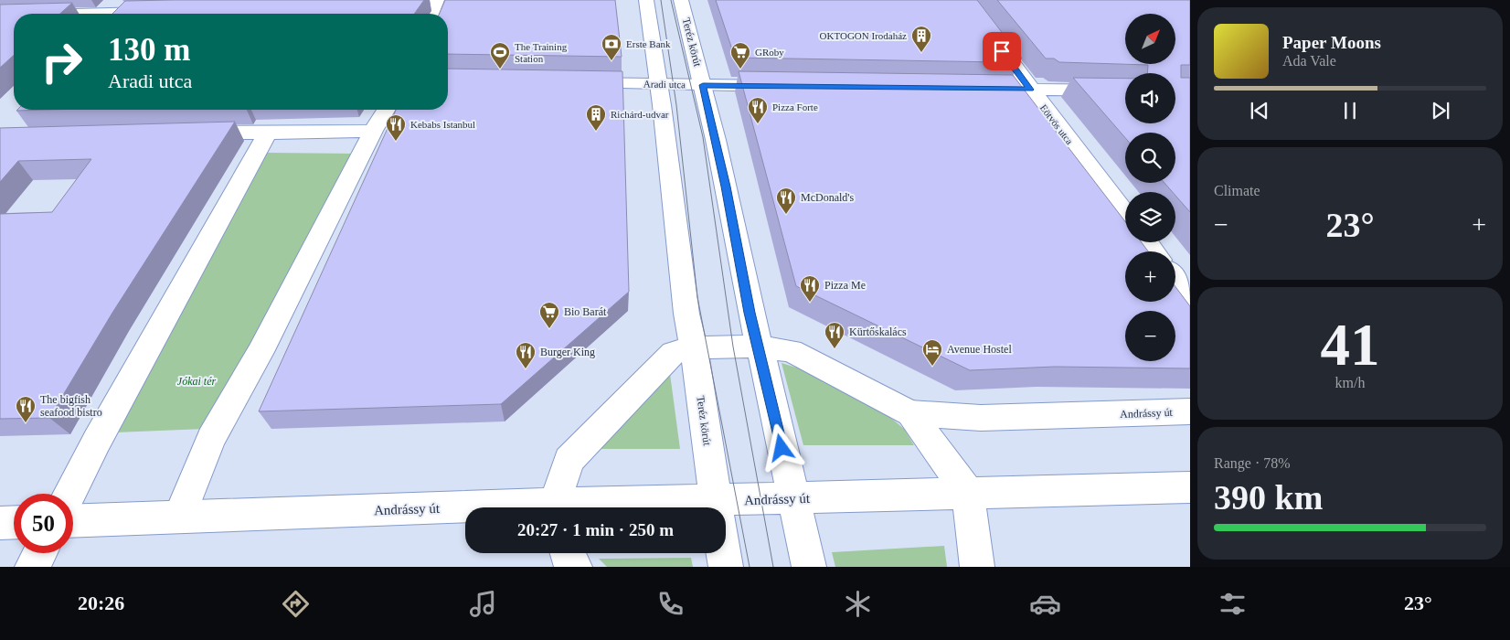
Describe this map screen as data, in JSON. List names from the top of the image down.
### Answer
{
  "streets": {
    "main road": [
      "Teréz körút",
      "Aradi utca",
      "Eötvös utca",
      "Andrássy út"
    ]
  },
  "crossings": [
    ["Teréz körút", "Aradi utca"],
    ["Teréz körút", "Andrássy út"]
  ],
  "parks": ["Jókai tér"],
  "places": {
    "building": ["OKTOGON Irodaház", "Richárd-udvar"],
    "bank": ["Erste Bank"],
    "sports": ["The Training Station"],
    "supermarket": ["GRoby", "Bio Barát"],
    "restaurant": [
      "Pizza Forte",
      "Kebabs Istanbul",
      "McDonald's",
      "Pizza Me",
      "Kürtőskalács",
      "Burger King",
      "The bigfish seafood bistro"
    ],
    "hotel": ["Avenue Hostel"]
  },
  "north": "top right",
  "page": {
    "map_buttons": ["+", "−"],
    "turn": ["130 m", "Aradi utca"],
    "song": ["Paper Moons", "Ada Vale"],
    "tile": [
      "Climate",
      ["41", "km/h"],
      ["Range · 78%", "390 km"]
    ],
    "heat": ["−", "23°", "+"],
    "limit": "50",
    "trip": "20:27 · 1 min · 250 m",
    "tabs": ["20:26", "23°"]
  }
}
